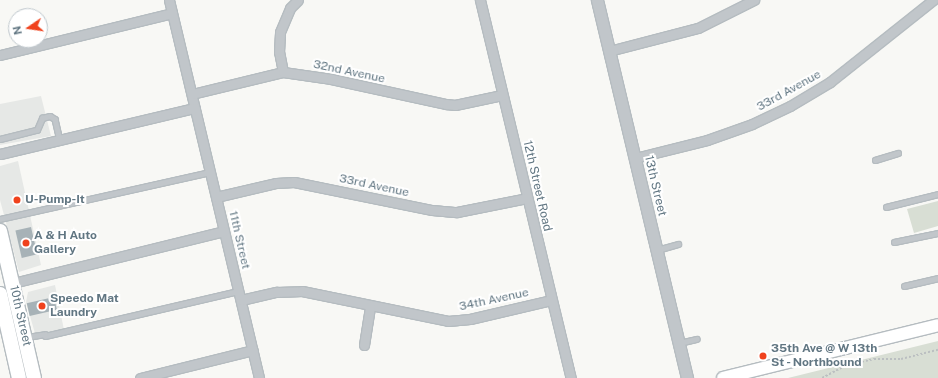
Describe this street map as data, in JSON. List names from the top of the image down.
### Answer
{
  "streets": {
    "main road": ["10th Street"],
    "street": [
      "32nd Avenue",
      "33rd Avenue",
      "12th Street Road",
      "13th Street",
      "11th Street",
      "34th Avenue"
    ]
  },
  "crossings": [
    ["32nd Avenue", "12th Street Road"],
    ["32nd Avenue", "11th Street"],
    ["33rd Avenue", "12th Street Road"],
    ["33rd Avenue", "13th Street"],
    ["33rd Avenue", "11th Street"],
    ["12th Street Road", "34th Avenue"],
    ["11th Street", "34th Avenue"]
  ],
  "places": [
    "U-Pump-It",
    "A & H Auto Gallery",
    "Speedo Mat Laundry",
    "35th Ave @ W 13th St - Northbound"
  ],
  "north": "left"
}
